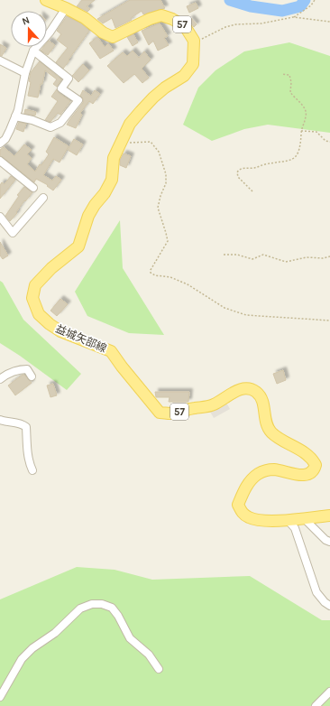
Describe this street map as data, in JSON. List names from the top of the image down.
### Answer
{
  "streets": {
    "main road": ["57", "益城矢部線"]
  },
  "north": "top"
}
